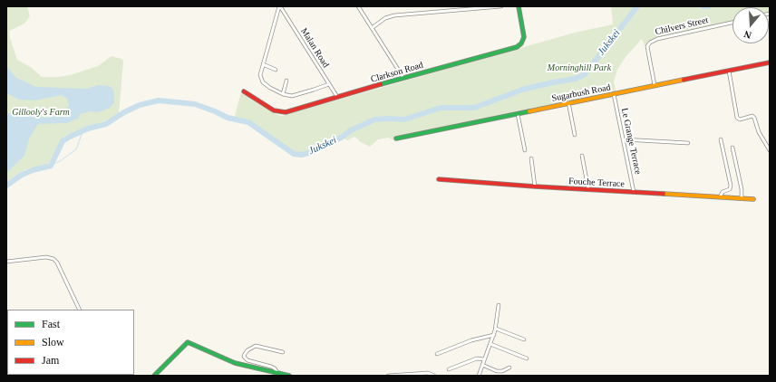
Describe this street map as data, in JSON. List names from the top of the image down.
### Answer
{
  "streets": {
    "street": [
      "Chilvers Street",
      "Malan Road",
      "Clarkson Road",
      "Sugarbush Road",
      "Le Grange Terrace",
      "Fouche Terrace"
    ]
  },
  "crossings": [
    ["Chilvers Street", "Sugarbush Road"],
    ["Malan Road", "Clarkson Road"],
    ["Sugarbush Road", "Le Grange Terrace"],
    ["Le Grange Terrace", "Fouche Terrace"]
  ],
  "water": ["Jukskei"],
  "parks": ["Morninghill Park", "Gillooly's Farm"],
  "legend": ["Fast", "Slow", "Jam"],
  "north": "bottom"
}
